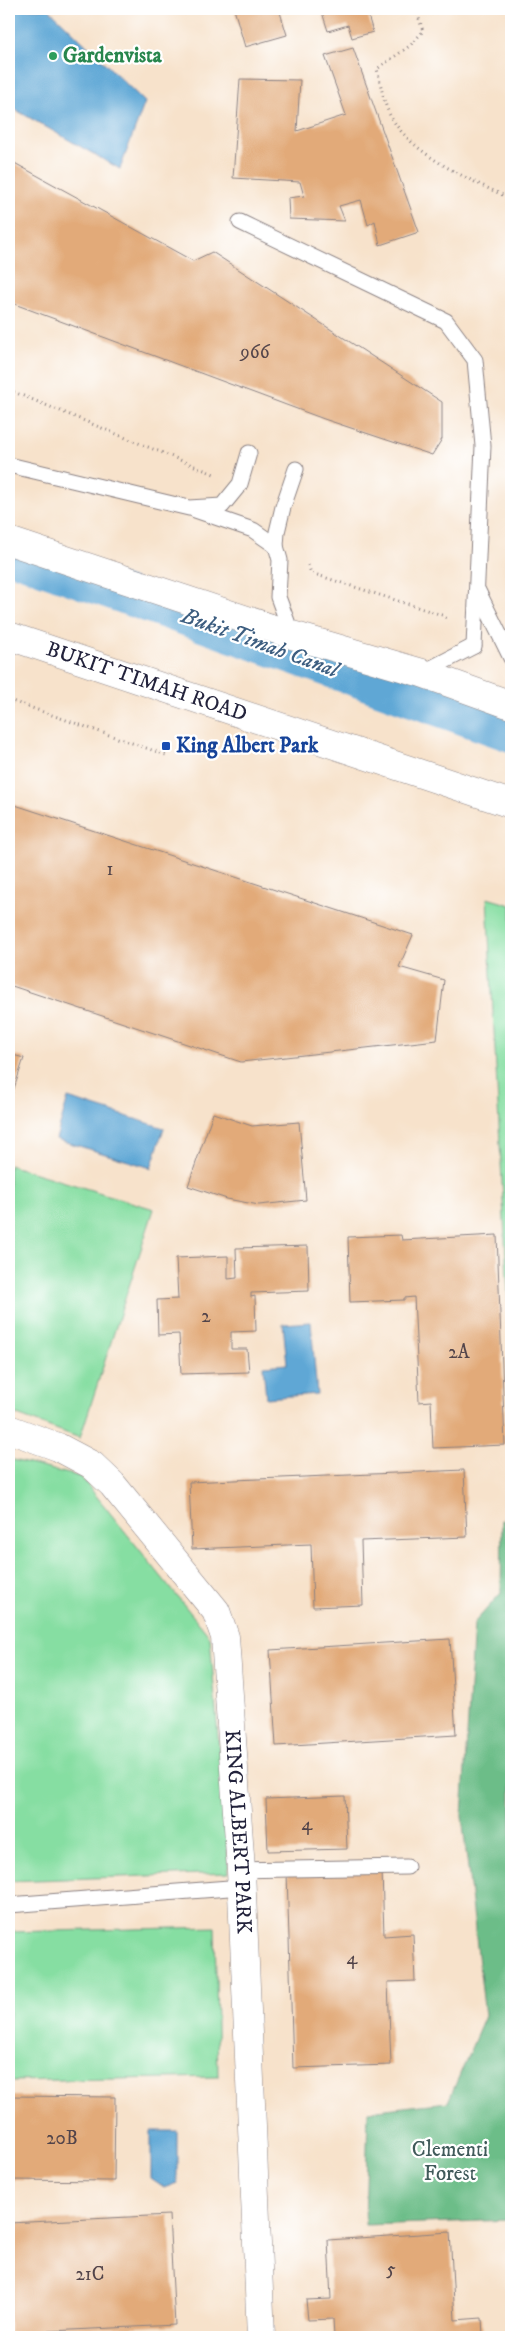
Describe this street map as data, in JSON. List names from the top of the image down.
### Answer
{
  "streets": {
    "main road": ["BUKIT TIMAH ROAD", "KING ALBERT PARK"]
  },
  "water": ["Bukit Timah Canal"],
  "parks": ["Clementi Forest"],
  "places": {
    "other": ["Gardenvista"],
    "transit": ["King Albert Park"]
  },
  "house_numbers": [
    "966",
    "1",
    "2",
    "2A",
    "4",
    "4",
    "20B",
    "5",
    "21C"
  ]
}
